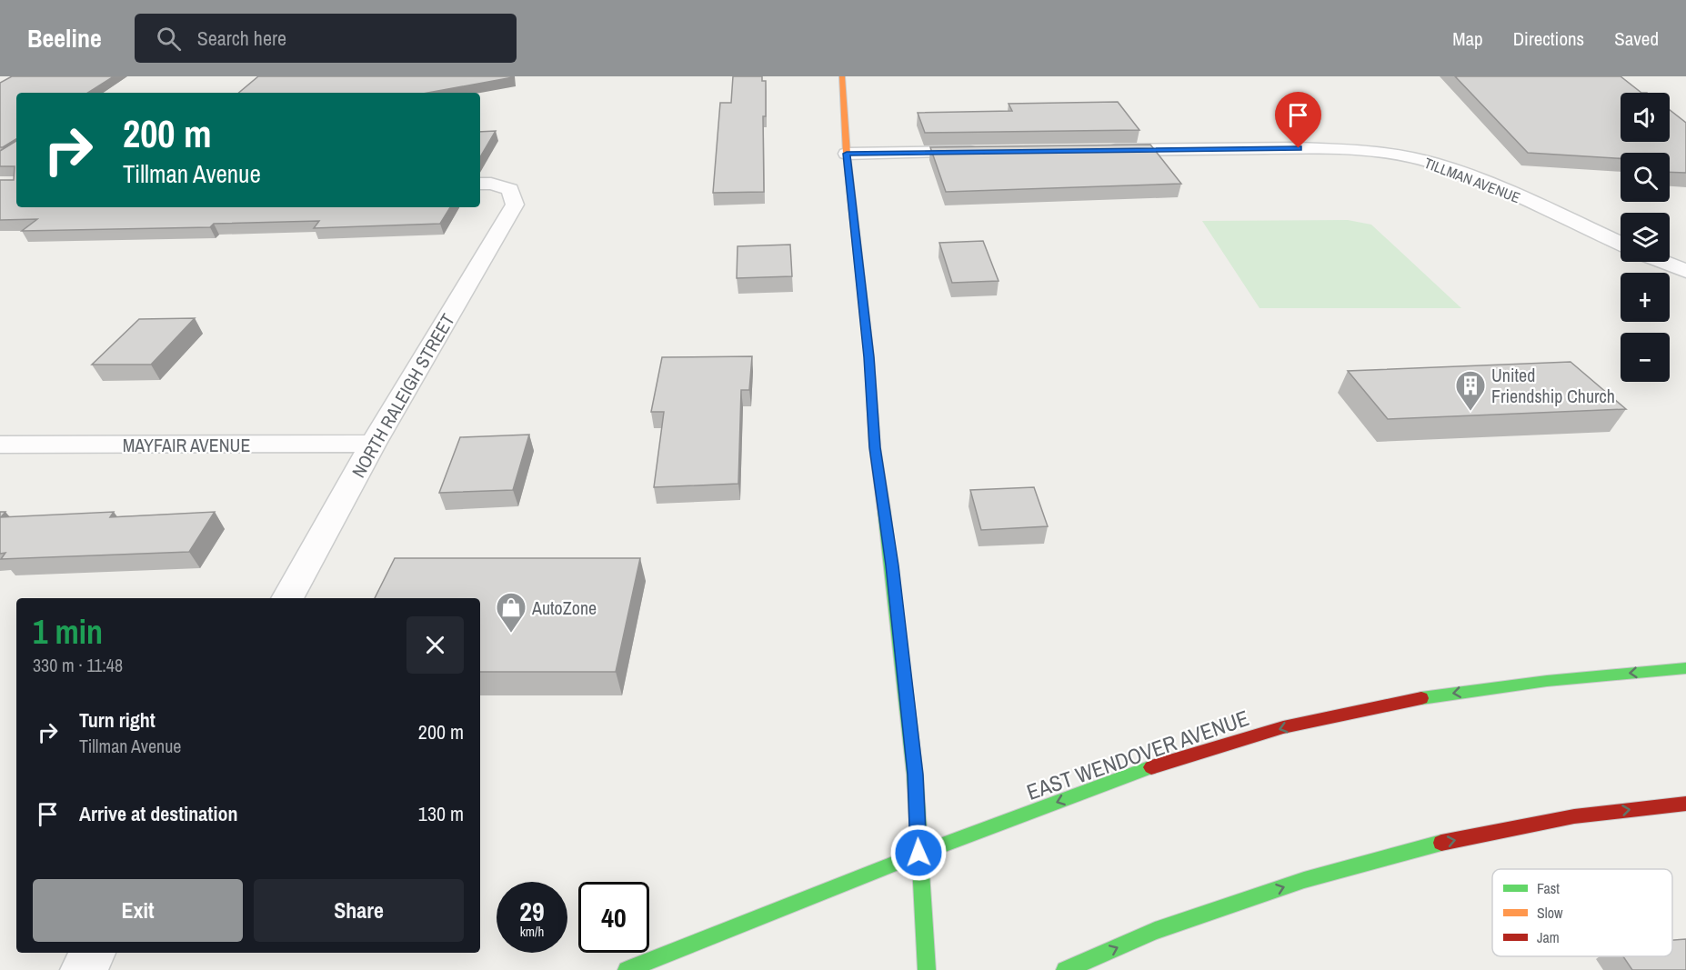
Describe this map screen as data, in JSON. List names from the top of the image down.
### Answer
{
  "streets": {
    "main road": ["EAST WENDOVER AVENUE"],
    "street": ["TILLMAN AVENUE", "NORTH RALEIGH STREET", "MAYFAIR AVENUE"]
  },
  "crossings": [
    ["NORTH RALEIGH STREET", "MAYFAIR AVENUE"]
  ],
  "one_way": ["EAST WENDOVER AVENUE"],
  "places": {
    "building": ["United Friendship Church"],
    "shop": ["AutoZone"]
  },
  "legend": ["Fast", "Slow", "Jam"],
  "page": {
    "header": "Beeline",
    "search": "Search here",
    "nav": ["Map", "Directions", "Saved"],
    "map_buttons": ["+", "−"],
    "turn": ["200 m", "Tillman Avenue"],
    "heading": ["1 min", "330 m · 11:48"],
    "list": [
      {
        "name": "Turn right",
        "note": "Tillman Avenue",
        "value": "200 m"
      },
      {
        "name": "Arrive at destination",
        "value": "130 m"
      }
    ],
    "buttons": ["Exit", "Share"],
    "speed": "29 km/h",
    "limit": "40"
  }
}
